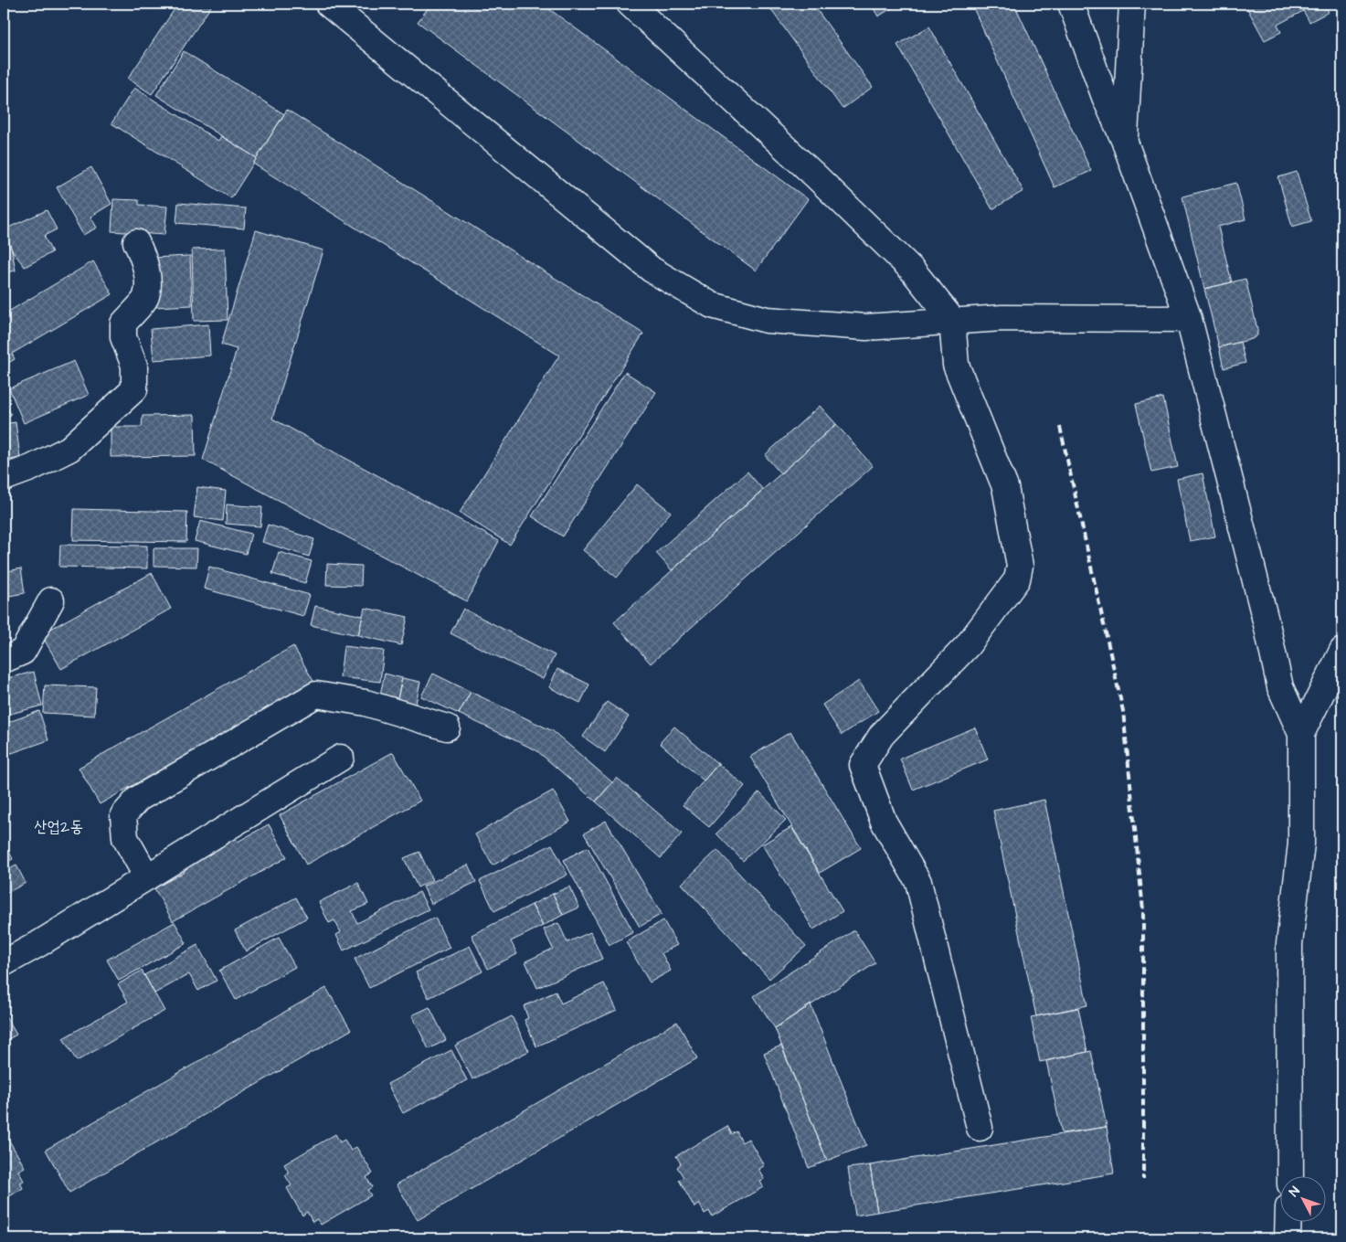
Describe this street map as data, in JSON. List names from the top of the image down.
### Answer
{
  "districts": ["산업2동"],
  "north": "top left"
}
